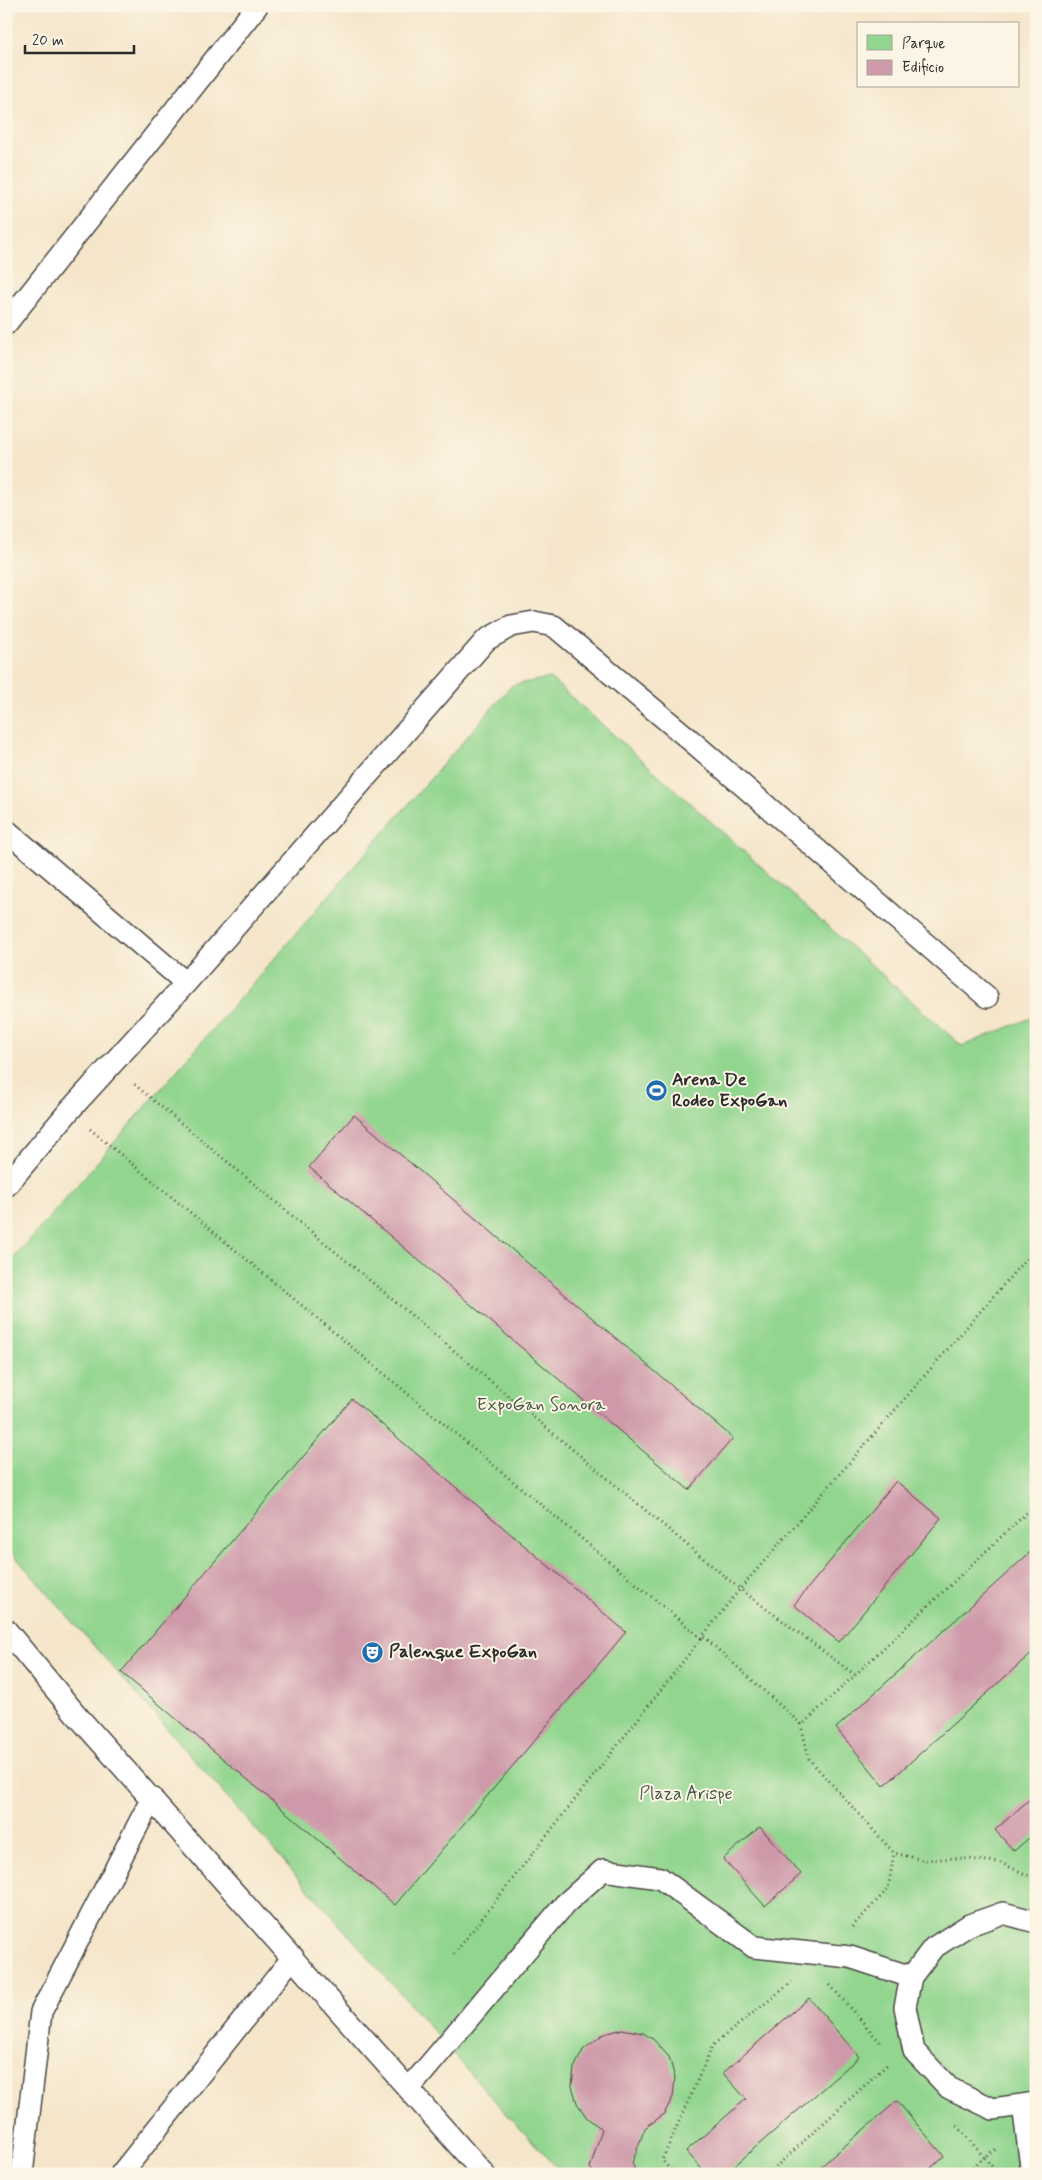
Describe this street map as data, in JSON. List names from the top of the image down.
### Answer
{
  "parks": ["ExpoGan Sonora", "Plaza Arispe"],
  "places": {
    "sports": ["Arena De Rodeo ExpoGan"],
    "theatre": ["Palenque ExpoGan"]
  },
  "legend": ["Parque", "Edificio"],
  "scale_bar": "20 m"
}
